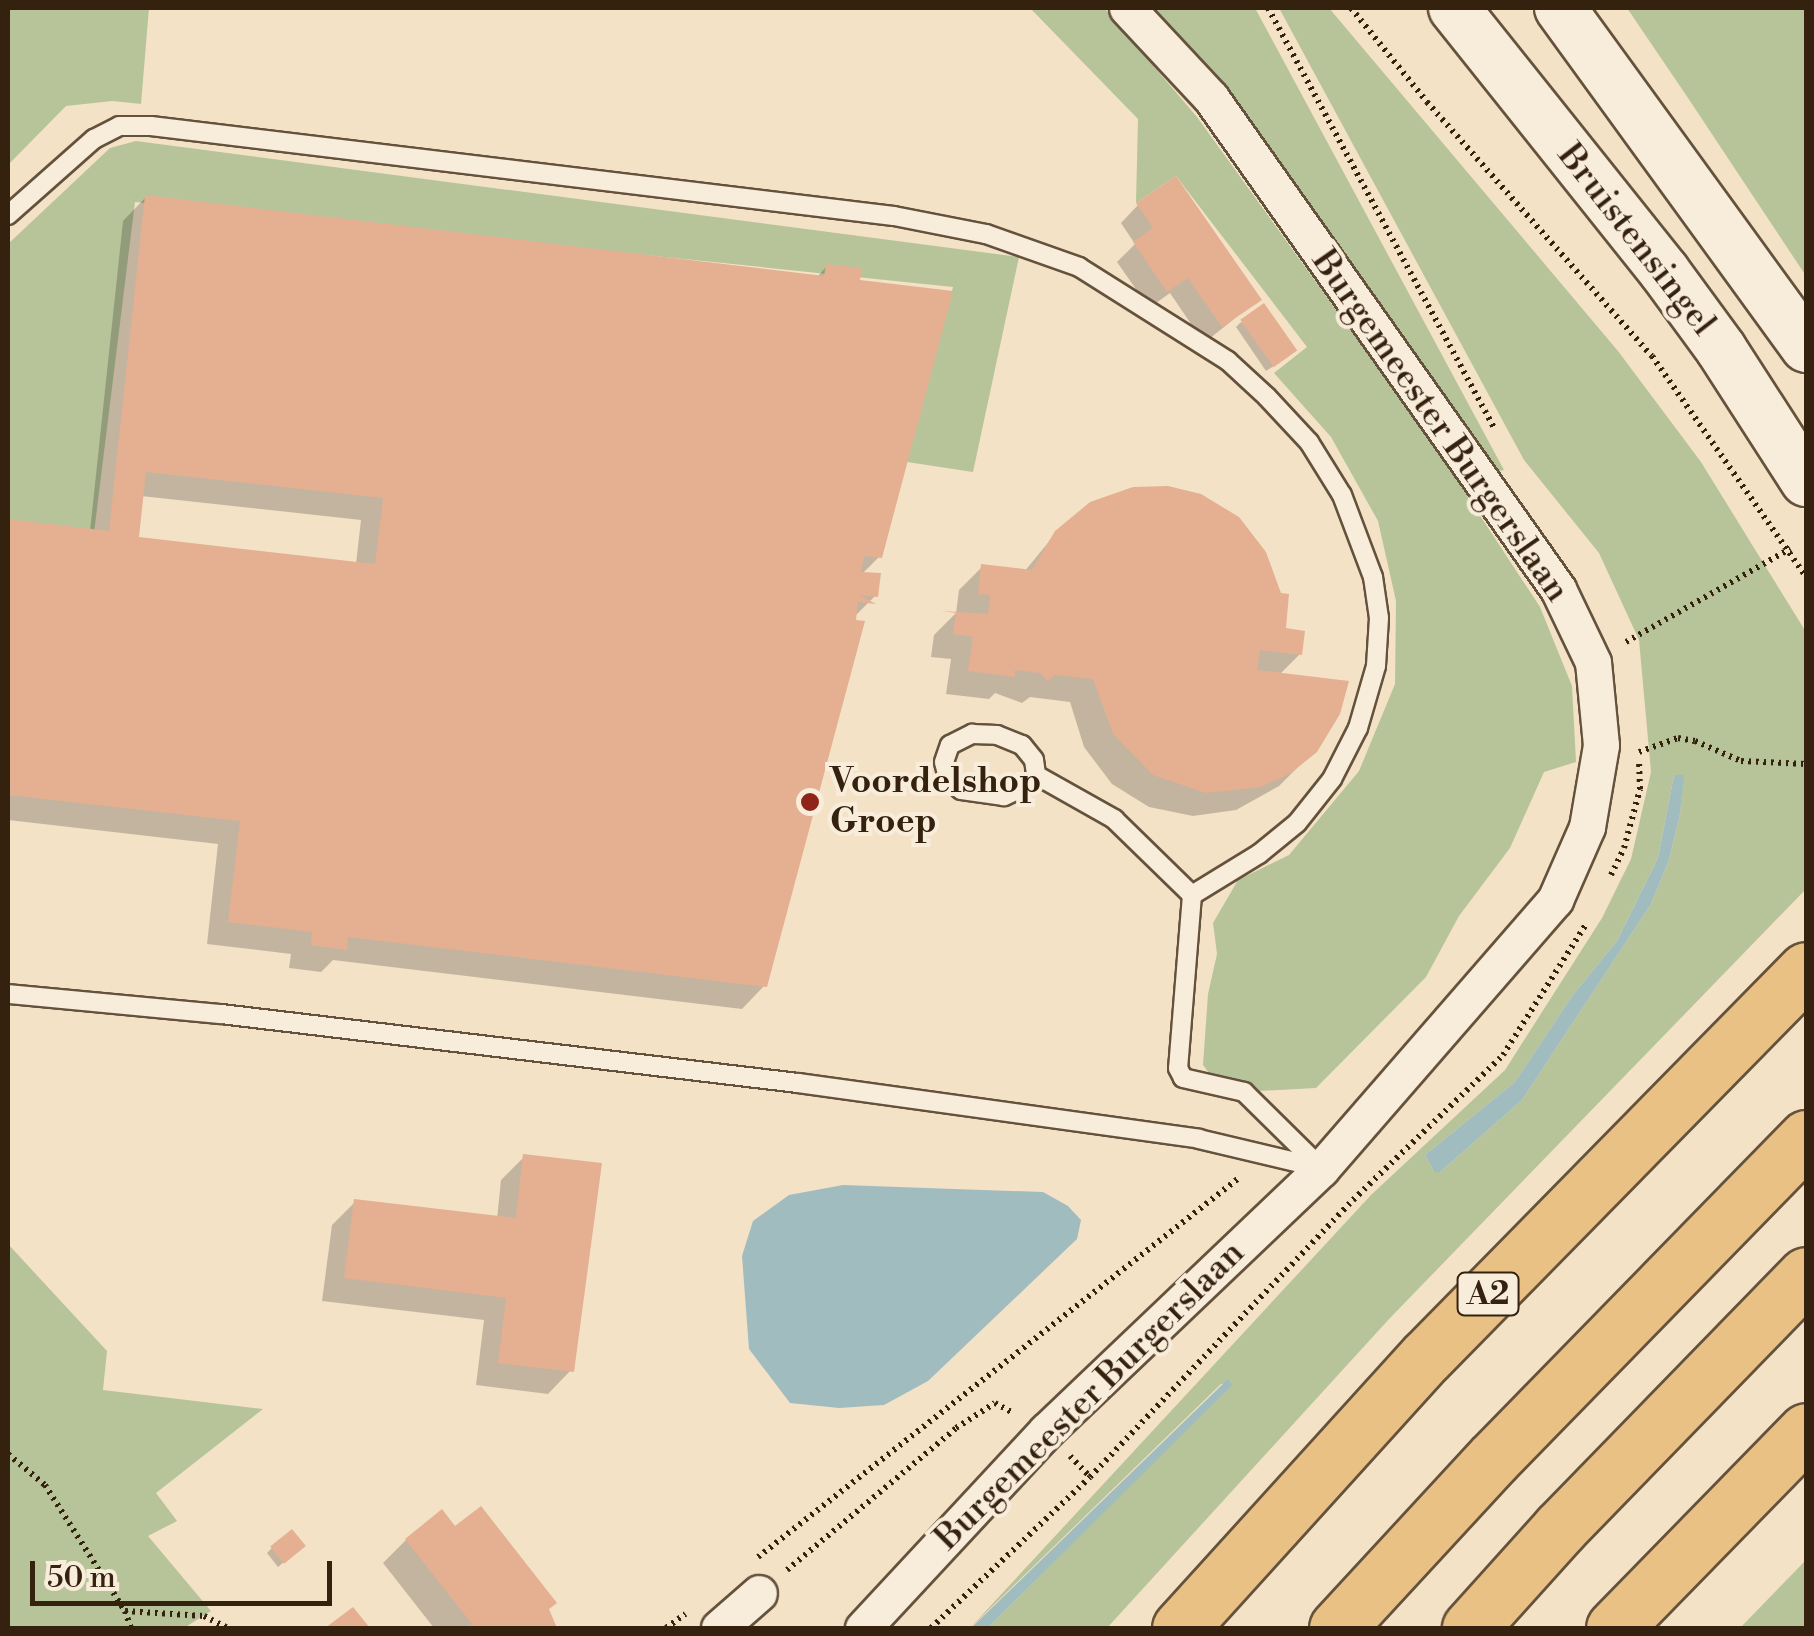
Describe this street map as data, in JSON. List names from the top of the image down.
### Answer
{
  "streets": {
    "highway": ["A2"],
    "main road": ["Bruistensingel"],
    "street": ["Burgemeester Burgerslaan"]
  },
  "places": ["Voordelshop Groep"],
  "scale_bar": "50 m"
}
